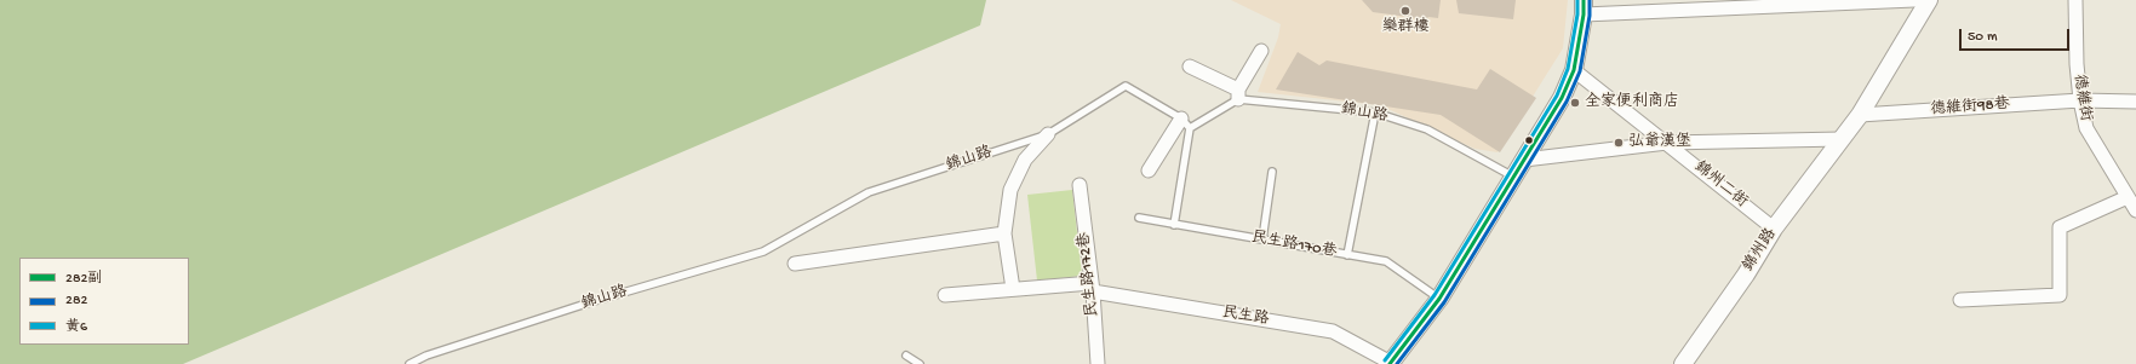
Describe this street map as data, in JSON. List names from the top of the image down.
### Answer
{
  "streets": {
    "street": [
      "德維街",
      "德維街98巷",
      "錦州二街",
      "錦州路",
      "民生路172巷",
      "民生路"
    ],
    "lane": ["錦山路", "民生路170巷"]
  },
  "crossings": [
    ["德維街", "德維街98巷"],
    ["德維街98巷", "錦州路"],
    ["錦山路", "民生路"],
    ["錦州二街", "錦州路"],
    ["民生路170巷", "民生路"],
    ["民生路172巷", "民生路"]
  ],
  "places": ["樂群樓", "全家便利商店", "弘爺漢堡"],
  "lines": ["transit line 282副", "transit line 282", "transit line 黃6"],
  "legend": ["282副", "282", "黃6"],
  "scale_bar": "50 m"
}
